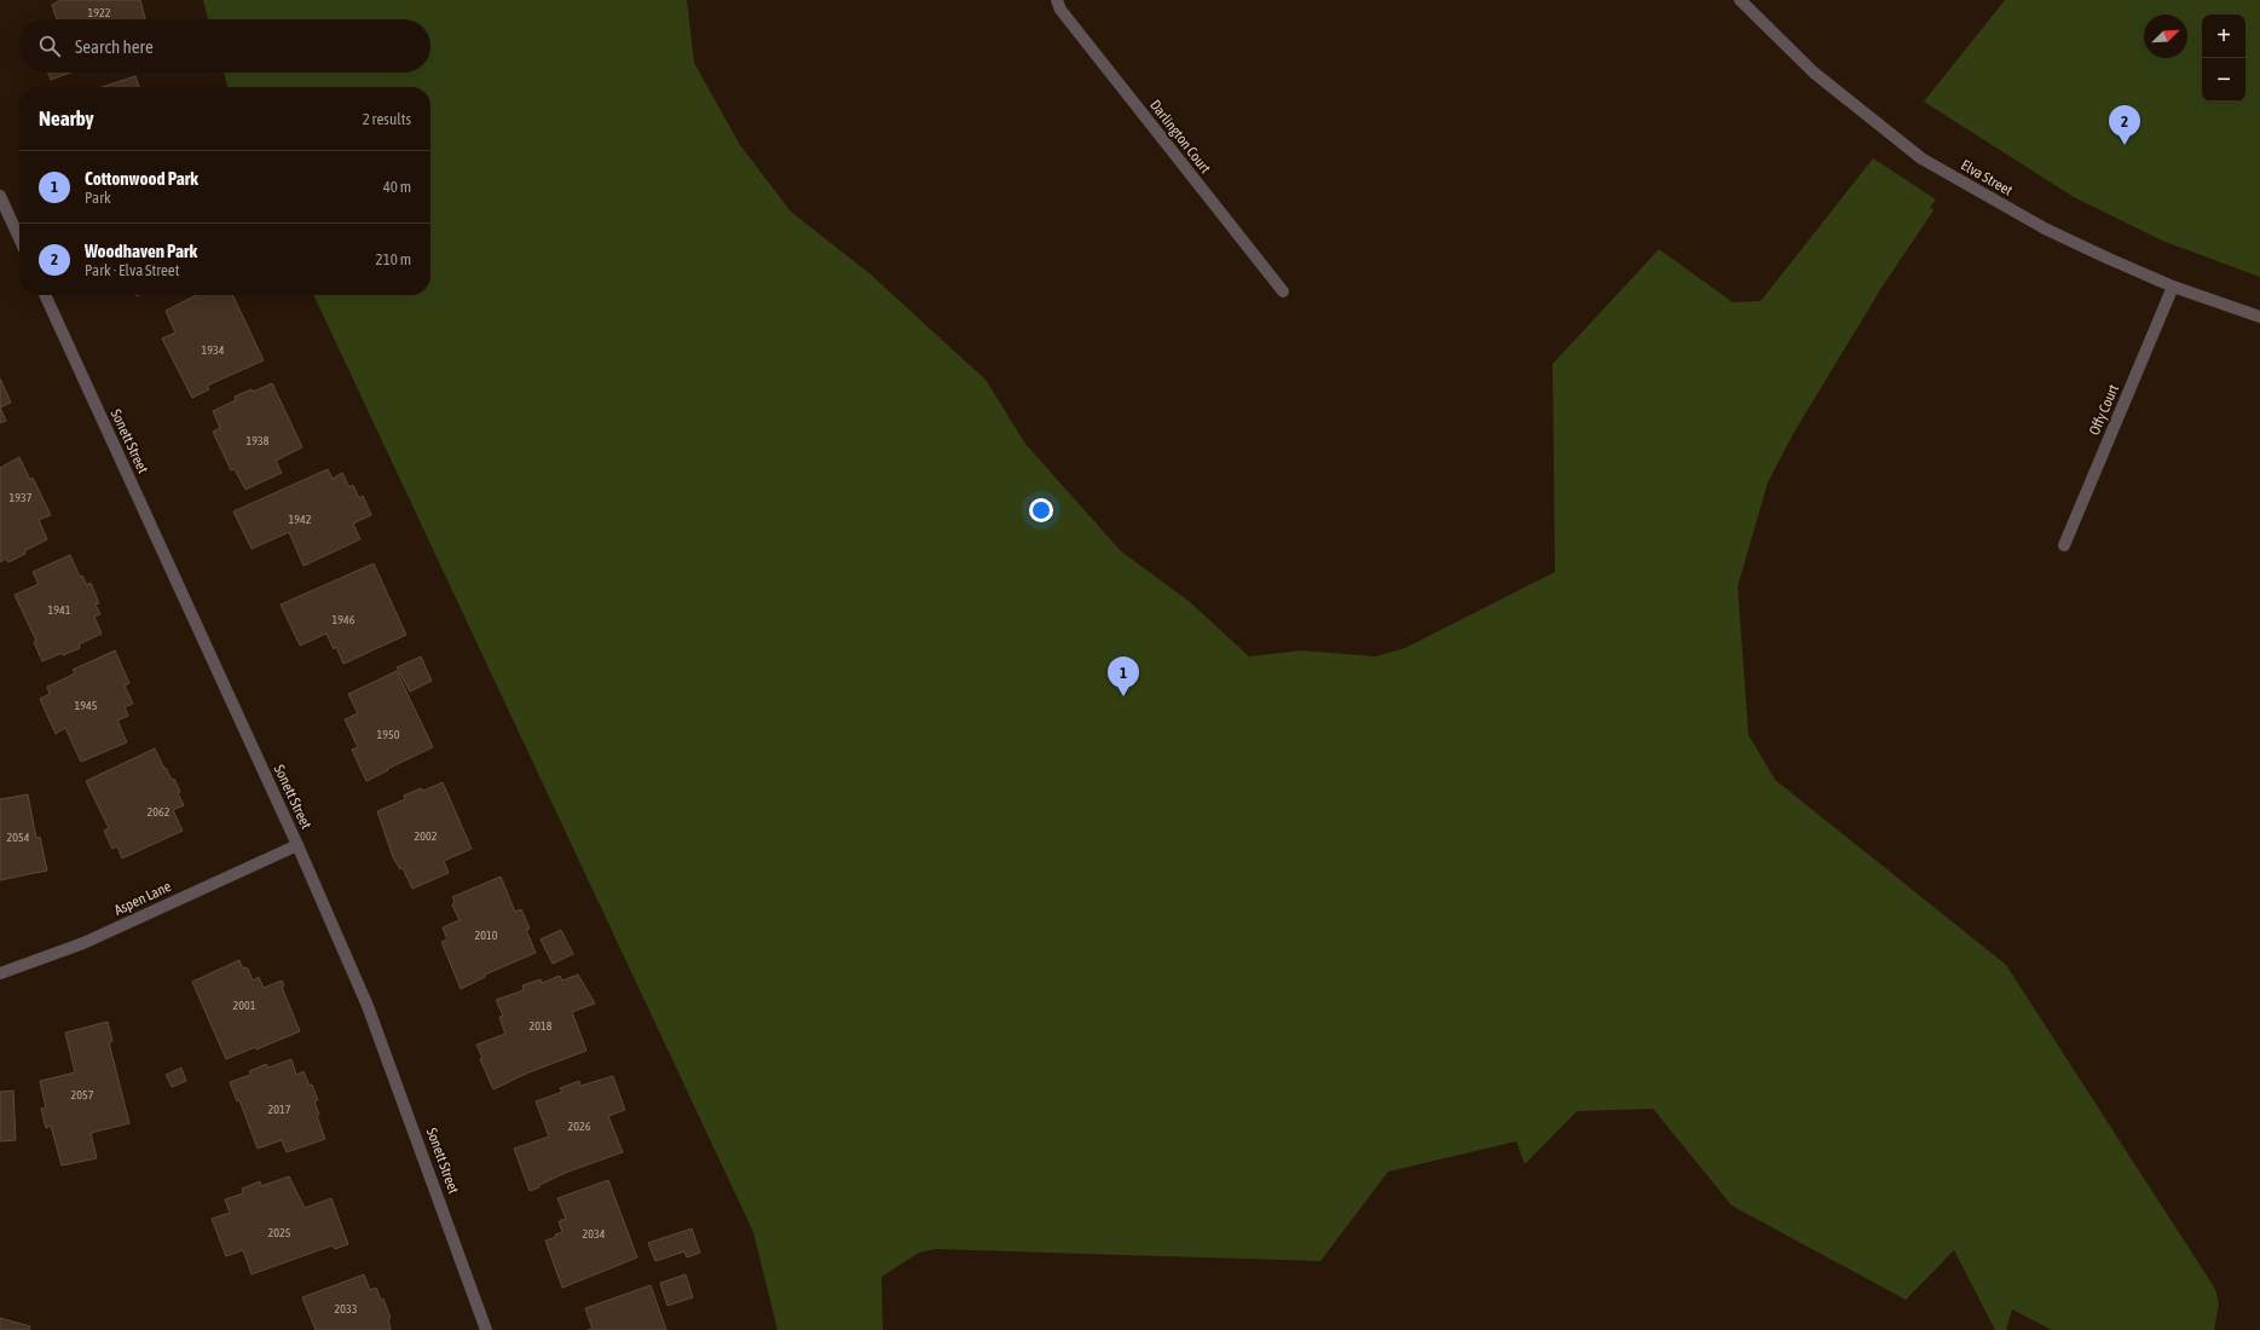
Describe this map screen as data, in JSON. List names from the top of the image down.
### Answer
{
  "streets": {
    "street": [
      "Darlington Court",
      "Elva Street",
      "Offy Court",
      "Sonett Street",
      "Aspen Lane"
    ]
  },
  "crossings": [
    ["Elva Street", "Offy Court"],
    ["Sonett Street", "Aspen Lane"]
  ],
  "house_numbers": [
    "1922",
    "1934",
    "1938",
    "1937",
    "1942",
    "1941",
    "1946",
    "1945",
    "1950",
    "2062",
    "2002",
    "2054",
    "2010",
    "2001",
    "2018",
    "2057",
    "2017",
    "2026",
    "2025",
    "2034",
    "2033"
  ],
  "north": "top right",
  "page": {
    "map_buttons": ["+", "−"],
    "search": "Search here",
    "heading": ["Nearby", "2 results"],
    "pins": ["2", "1"],
    "list": [
      {
        "mark": "1",
        "name": "Cottonwood Park",
        "note": "Park",
        "value": "40 m"
      },
      {
        "mark": "2",
        "name": "Woodhaven Park",
        "note": "Park · Elva Street",
        "value": "210 m"
      }
    ]
  }
}
